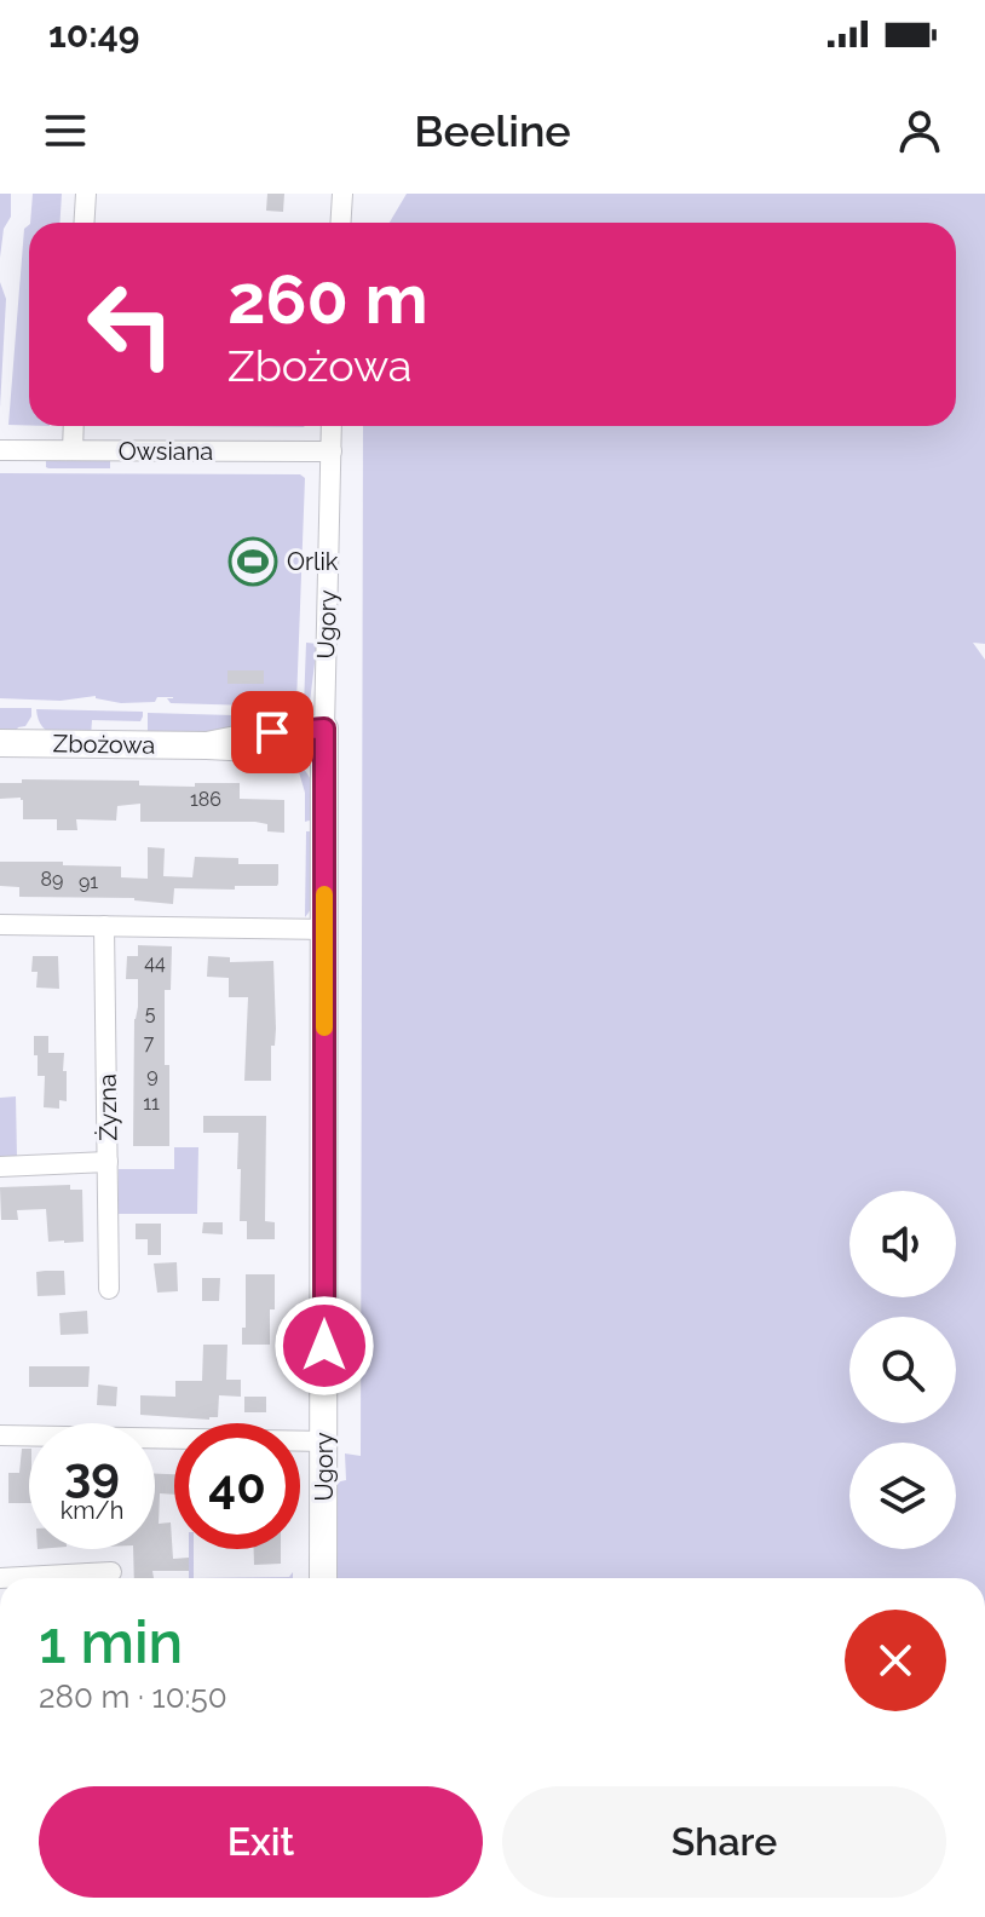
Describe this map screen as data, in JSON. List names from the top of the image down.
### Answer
{
  "streets": {
    "street": [
      "Owsiana",
      "Ugory",
      "Zbożowa",
      "Żyzna"
    ]
  },
  "crossings": [
    ["Owsiana", "Ugory"],
    ["Ugory", "Zbożowa"]
  ],
  "places": {
    "sports": ["Orlik"]
  },
  "house_numbers": [
    "186",
    "89",
    "91",
    "44",
    "5",
    "7",
    "9",
    "11"
  ],
  "page": {
    "status": "10:49",
    "header": "Beeline",
    "turn": ["260 m", "Zbożowa"],
    "speed": "39 km/h",
    "limit": "40",
    "heading": ["1 min", "280 m · 10:50"],
    "buttons": ["Exit", "Share"]
  }
}
